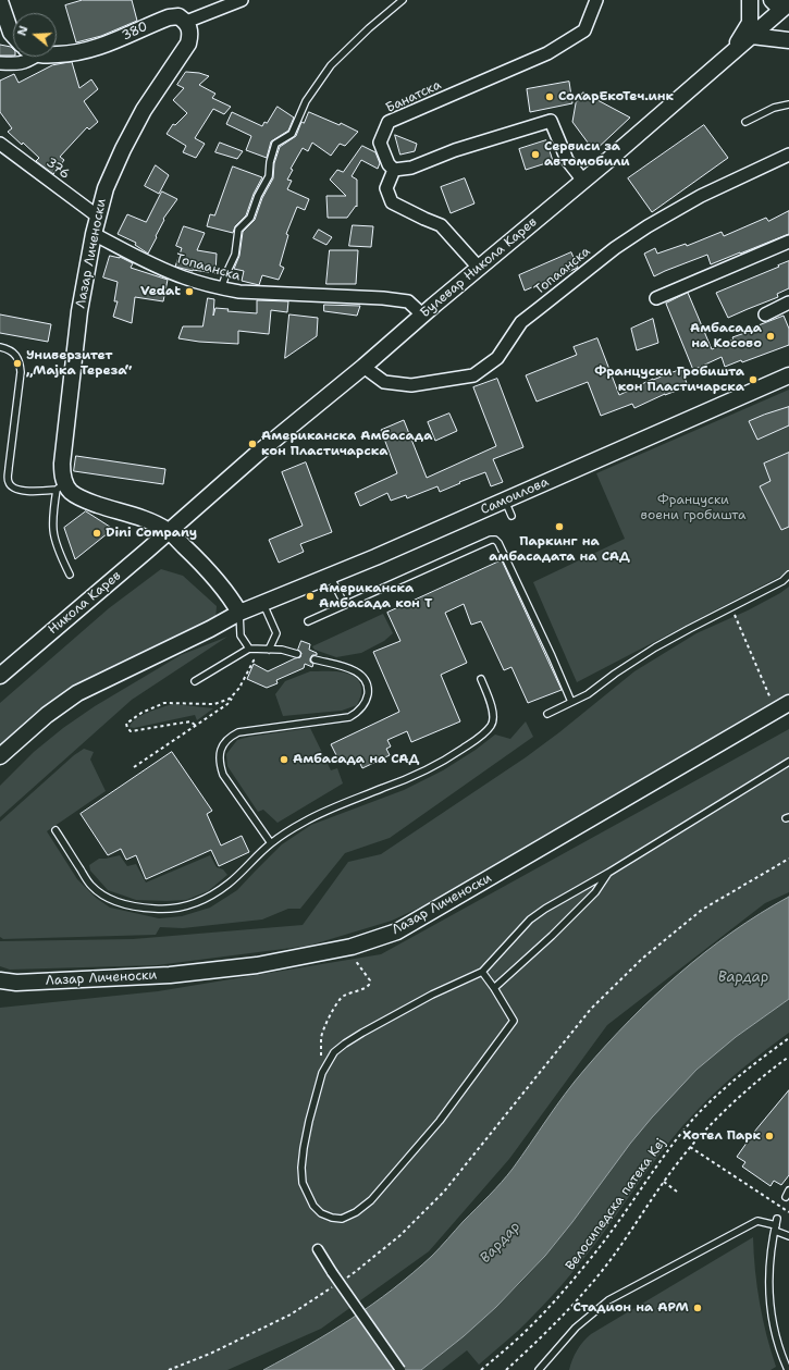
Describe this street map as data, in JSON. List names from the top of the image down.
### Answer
{
  "streets": {
    "street": [
      "380",
      "Банатска",
      "376",
      "Лазар Личеноски",
      "Топаанска",
      "Булевар Никола Карев",
      "Самоилова",
      "Никола Карев"
    ],
    "path": ["Велосипедска патека Кеј"]
  },
  "crossings": [
    ["380", "Лазар Личеноски"],
    ["376", "Лазар Личеноски"],
    ["Лазар Личеноски", "Топаанска"],
    ["Топаанска", "Булевар Никола Карев"],
    ["Булевар Никола Карев", "Никола Карев"]
  ],
  "water": ["Вардар"],
  "parks": ["Француски воени гробишта"],
  "places": [
    "СоларЕкоТеч.инк",
    "Сервиси за автомобили",
    "Vedat",
    "Амбасада на Косово",
    "Универзитет „Мајка Тереза“",
    "Француски Гробишта кон Пластичарска",
    "Американска Амбасада кон Пластичарска",
    "Паркинг на амбасадата на САД",
    "Dini Company",
    "Американска Амбасада кон Т",
    "Амбасада на САД",
    "Хотел Парк",
    "Стадион на АРМ"
  ],
  "north": "left"
}
